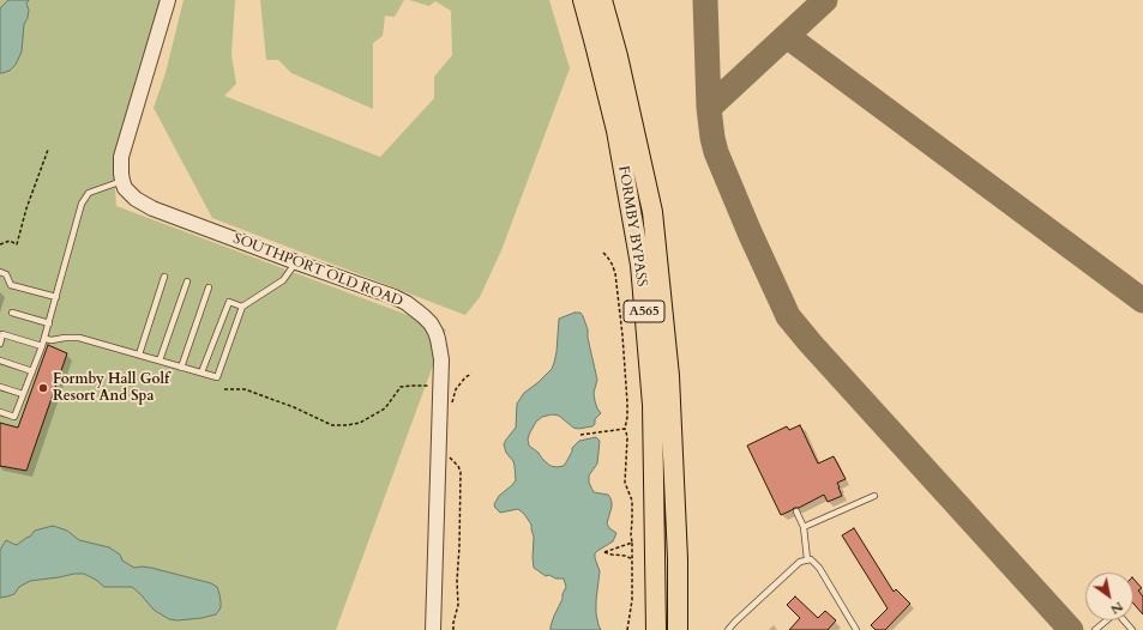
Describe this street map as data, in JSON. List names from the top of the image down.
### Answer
{
  "streets": {
    "highway": ["FORMBY BYPASS", "A565"],
    "street": ["SOUTHPORT OLD ROAD"]
  },
  "places": ["Formby Hall Golf Resort And Spa"],
  "north": "bottom right"
}
